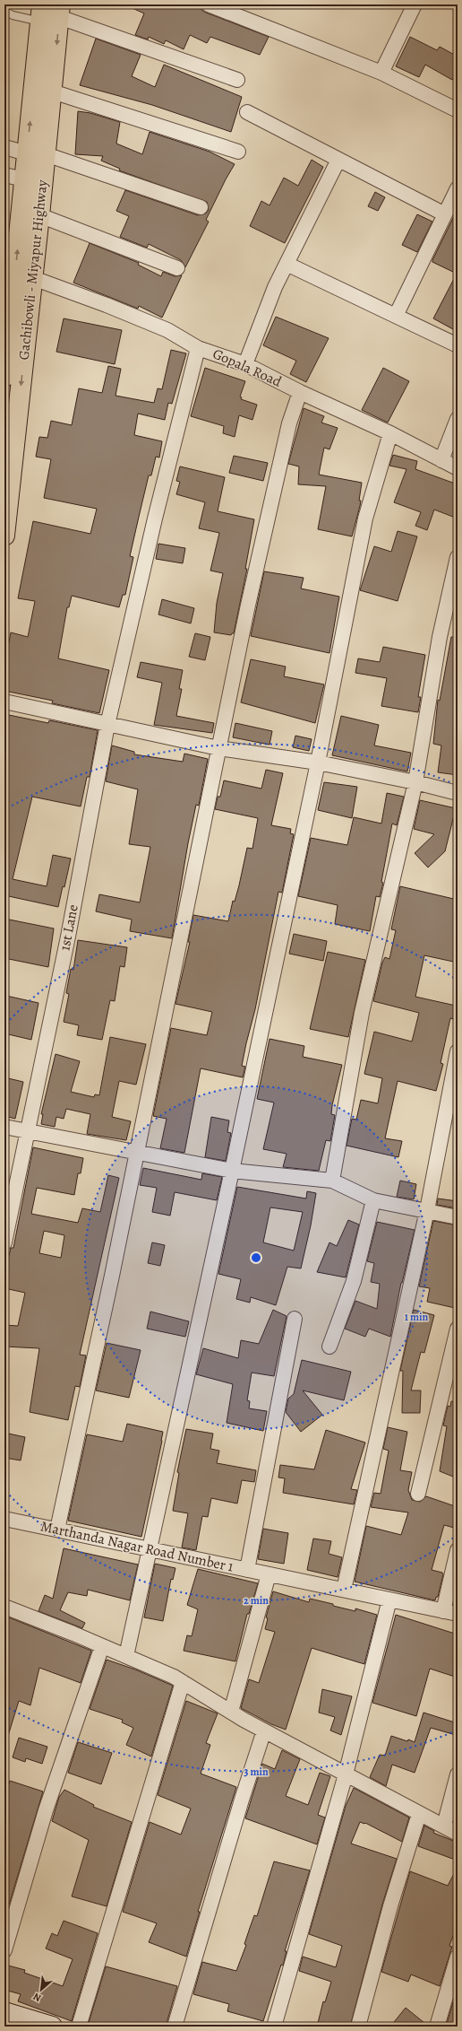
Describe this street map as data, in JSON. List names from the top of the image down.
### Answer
{
  "streets": {
    "main road": ["Gachibowli - Miyapur Highway"],
    "street": ["Gopala Road", "1st Lane", "Marthanda Nagar Road Number 1"]
  },
  "crossings": [
    ["Gachibowli - Miyapur Highway", "Gopala Road"],
    ["Gopala Road", "1st Lane"]
  ],
  "north": "bottom left",
  "rings": ["1 min", "2 min", "3 min"]
}
